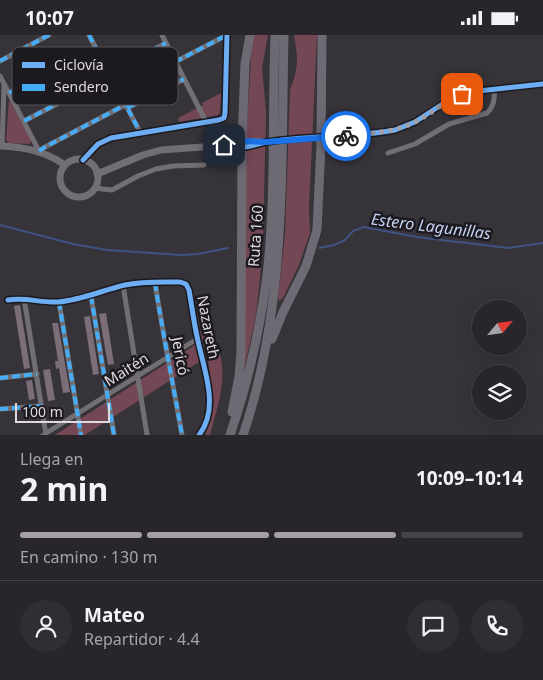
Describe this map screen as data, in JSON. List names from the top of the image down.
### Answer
{
  "streets": {
    "highway": ["Ruta 160"],
    "street": ["Nazareth", "Jericó", "Maitén"]
  },
  "crossings": [
    ["Nazareth", "Jericó"],
    ["Nazareth", "Maitén"],
    ["Jericó", "Maitén"]
  ],
  "water": ["Estero Lagunillas"],
  "legend": ["Ciclovía", "Sendero"],
  "scale_bar": "100 m",
  "north": "top right",
  "page": {
    "status": "10:07",
    "scale": "100 m",
    "heading": ["2 min", "Llega en", "10:09–10:14"],
    "panel": ["Mateo", "Repartidor · 4.4"],
    "bar": "En camino · 130 m"
  }
}
